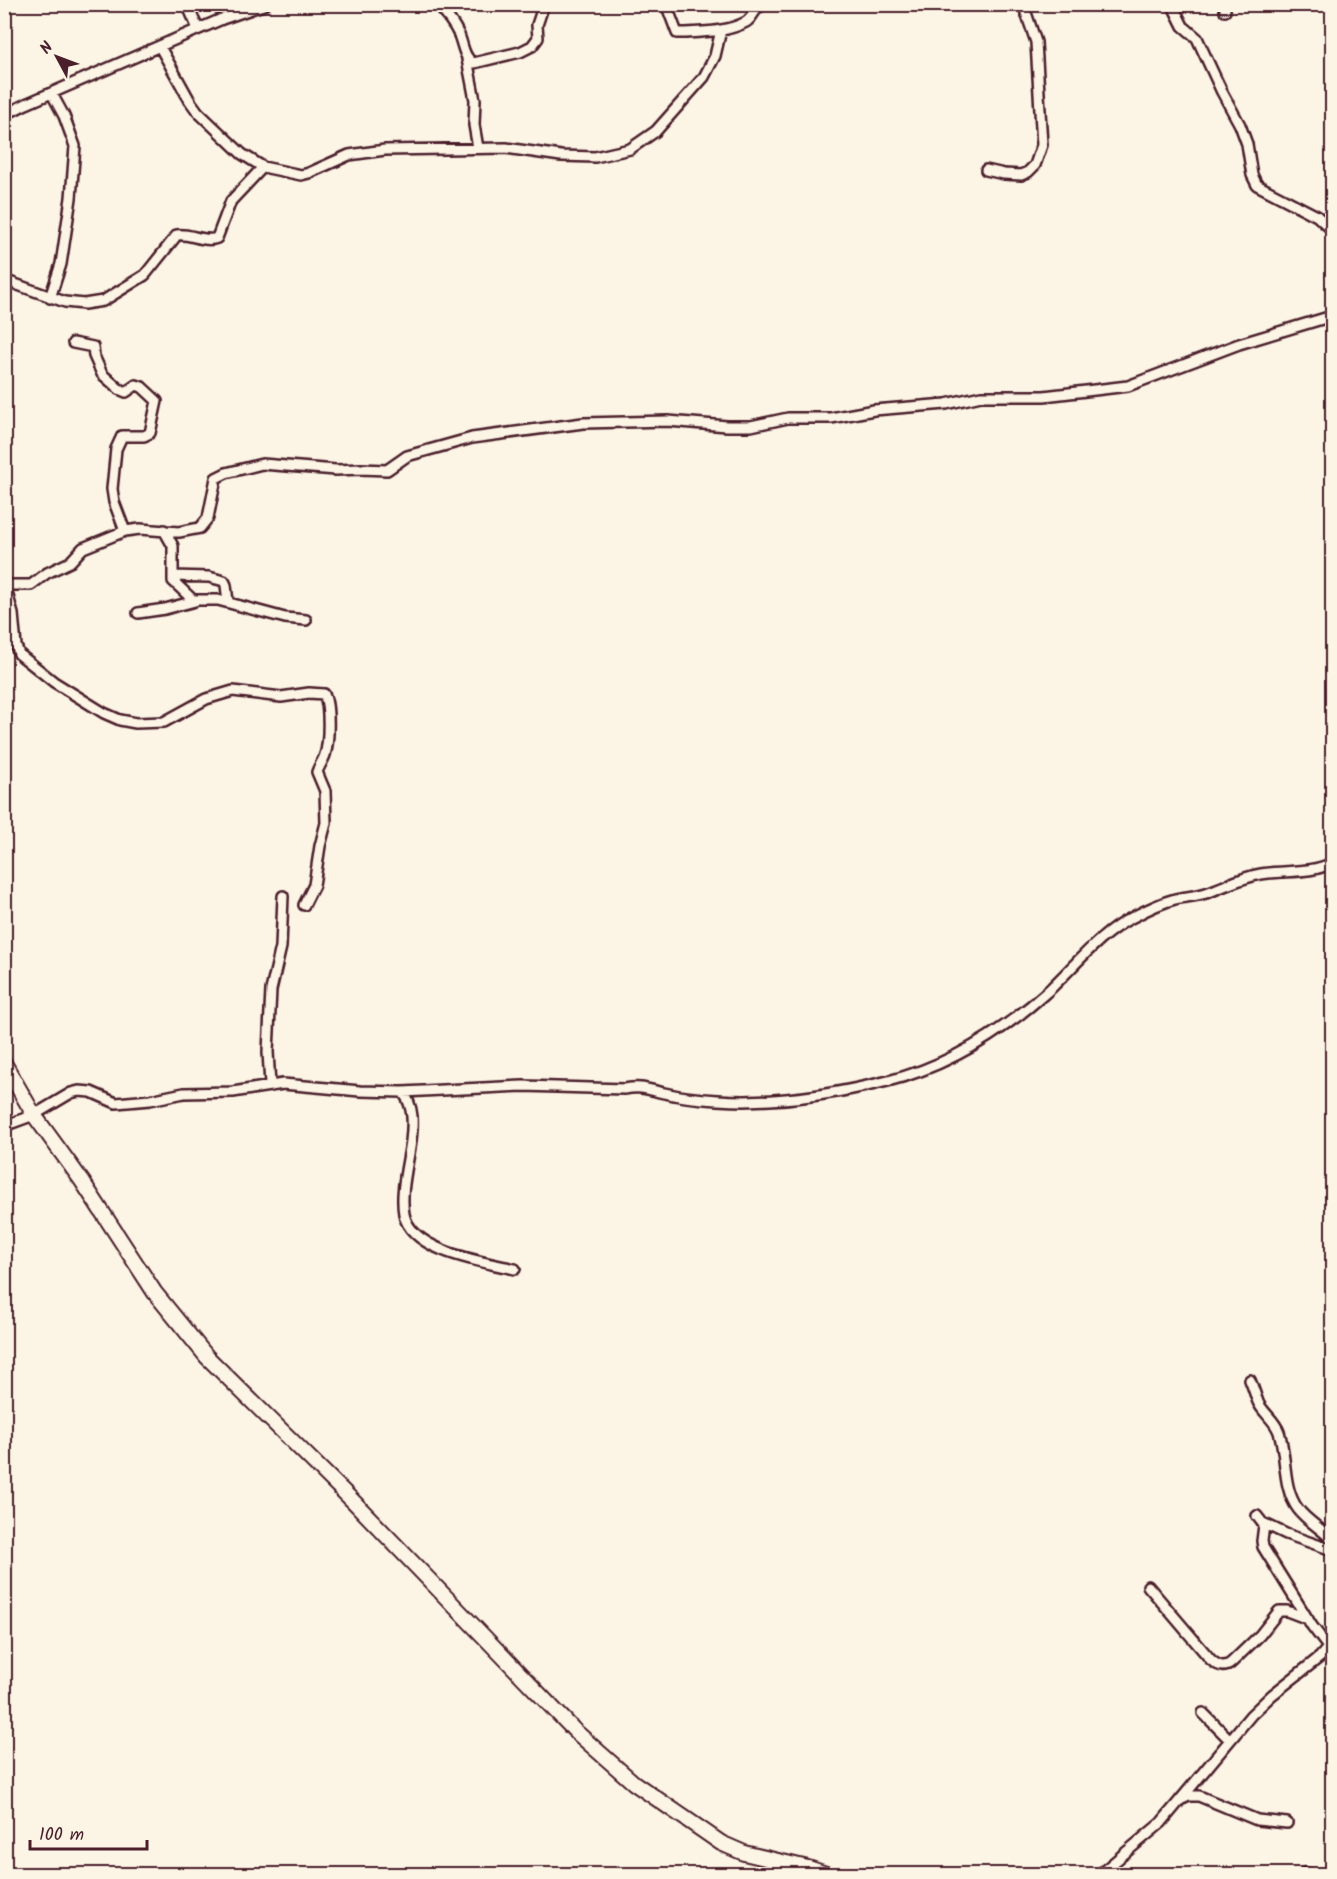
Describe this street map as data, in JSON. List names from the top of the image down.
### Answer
{
  "scale_bar": "100 m",
  "north": "top left"
}
